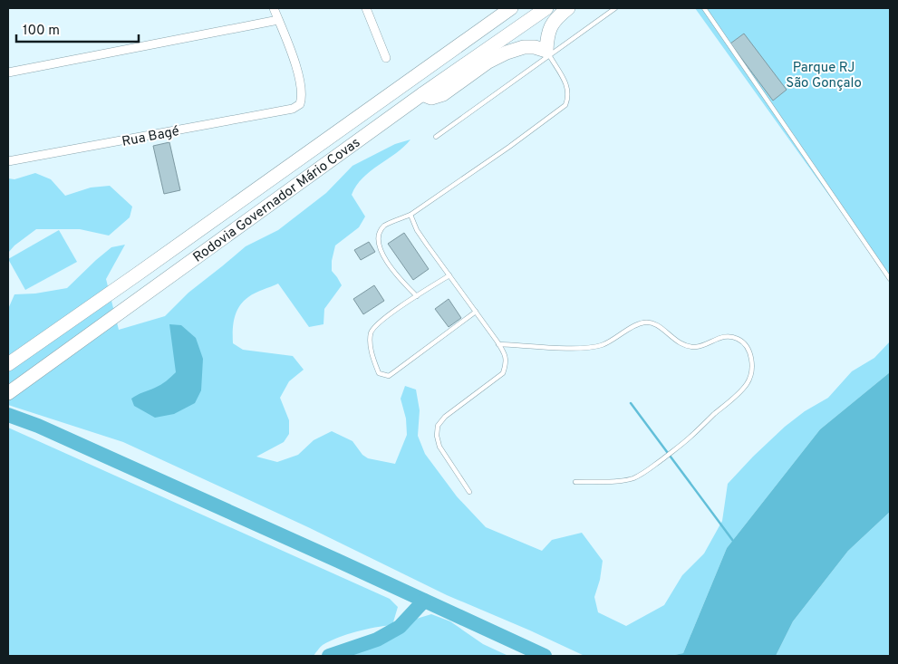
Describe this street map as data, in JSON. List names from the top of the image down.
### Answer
{
  "streets": {
    "highway": ["Rodovia Governador Mário Covas"],
    "street": ["Rua Bagé"]
  },
  "parks": ["Parque RJ São Gonçalo"],
  "scale_bar": "100 m"
}
